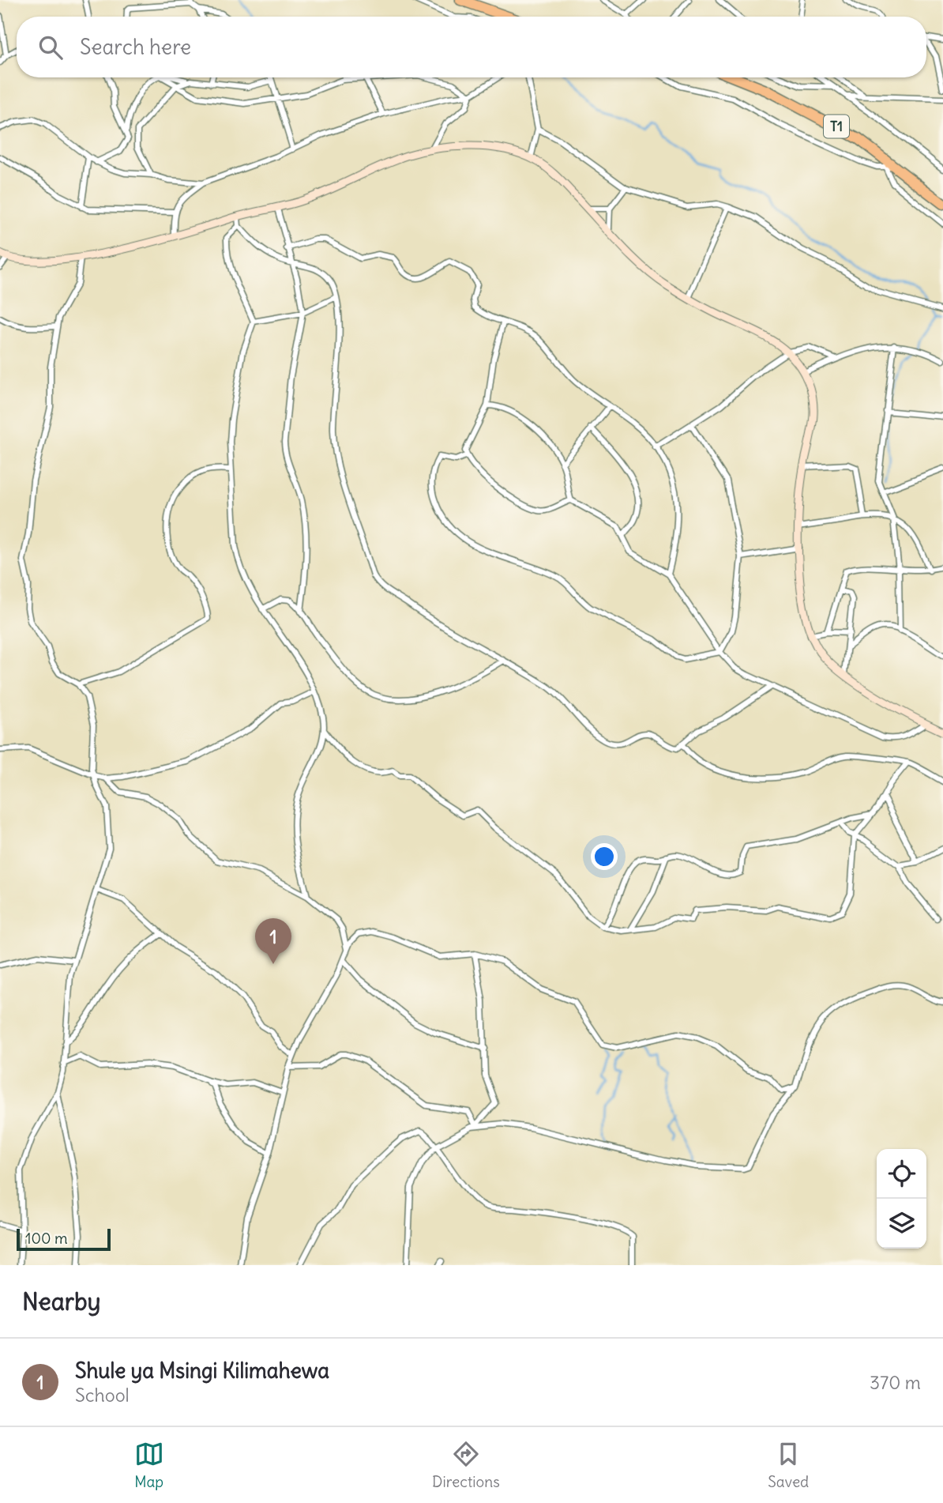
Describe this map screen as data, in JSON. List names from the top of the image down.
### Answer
{
  "streets": {
    "highway": ["T1"]
  },
  "scale_bar": "100 m",
  "page": {
    "search": "Search here",
    "pins": "1",
    "scale": "100 m",
    "heading": "Nearby",
    "list": [
      {
        "mark": "1",
        "name": "Shule ya Msingi Kilimahewa",
        "note": "School",
        "value": "370 m"
      }
    ],
    "nav": ["Map", "Directions", "Saved"]
  }
}
